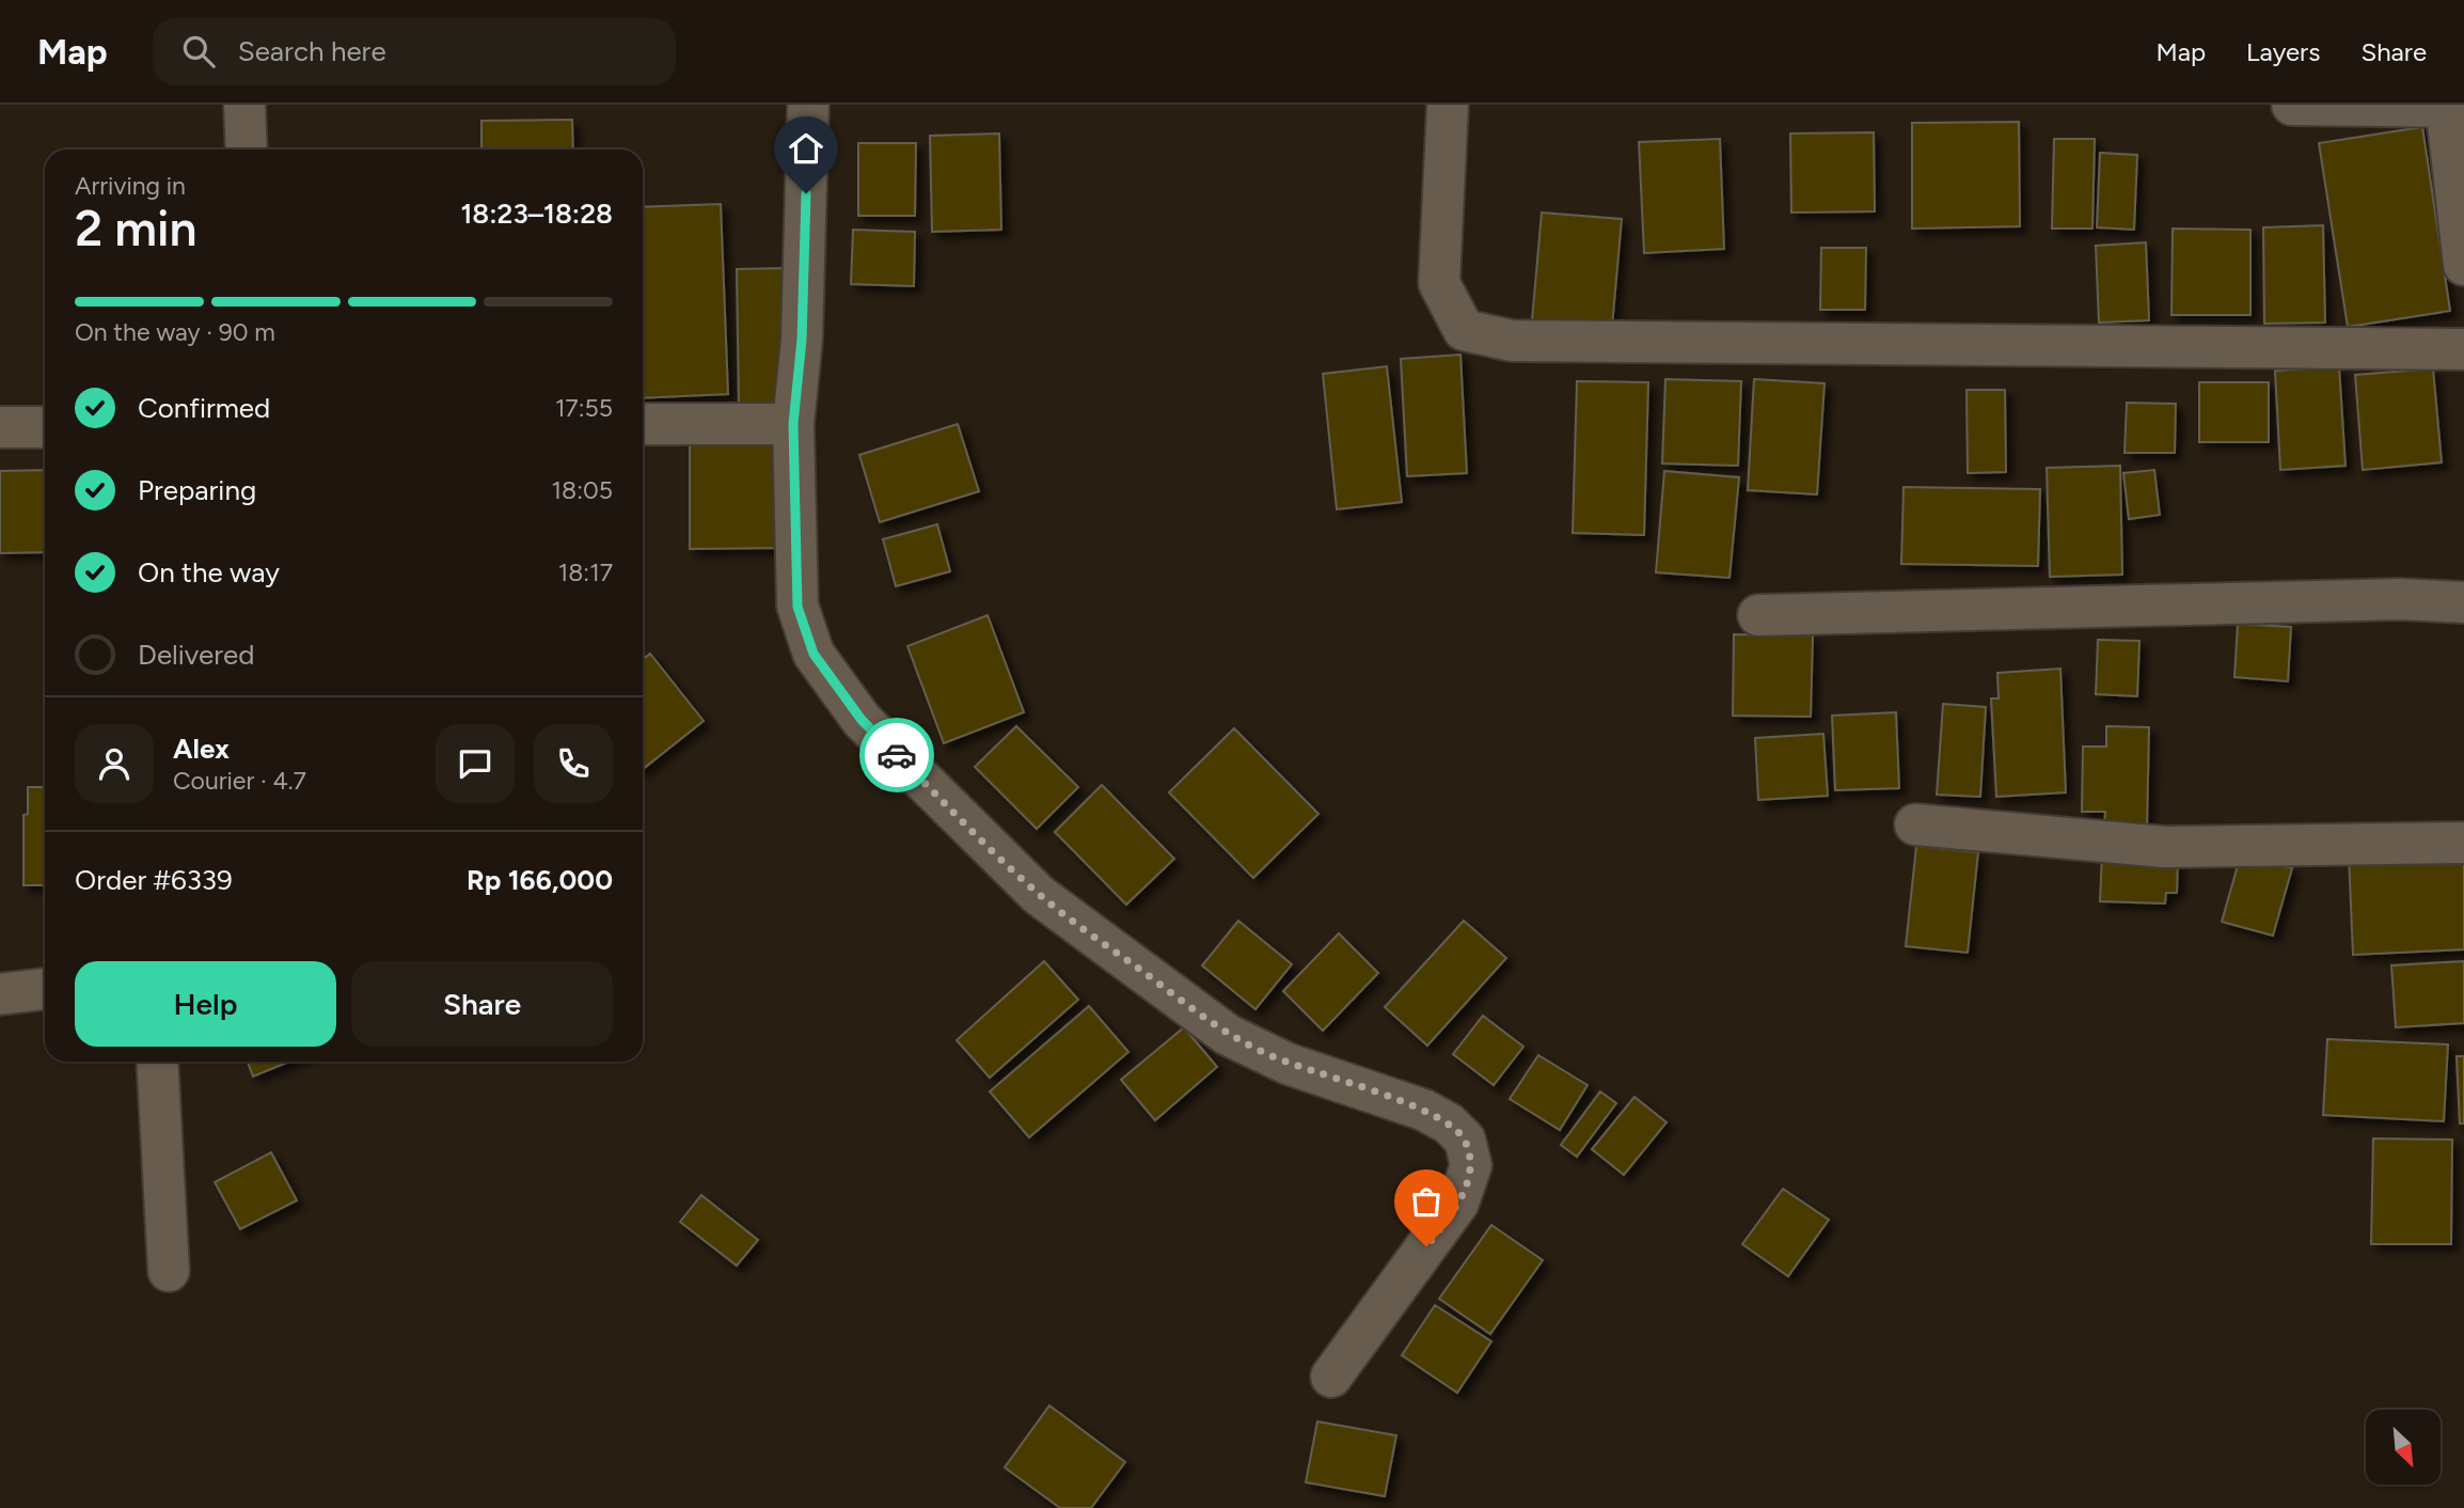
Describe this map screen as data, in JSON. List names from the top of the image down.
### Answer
{
  "north": "bottom right",
  "page": {
    "header": "Map",
    "search": "Search here",
    "nav": ["Map", "Layers", "Share"],
    "heading": ["2 min", "Arriving in", "18:23–18:28"],
    "panel": [
      "Alex",
      "Courier · 4.7",
      "Order #6339",
      "Rp 166,000"
    ],
    "bar": "On the way · 90 m",
    "list": [
      ["Confirmed", "17:55"],
      ["Preparing", "18:05"],
      ["On the way", "18:17"],
      "Delivered"
    ],
    "buttons": ["Help", "Share"]
  }
}
